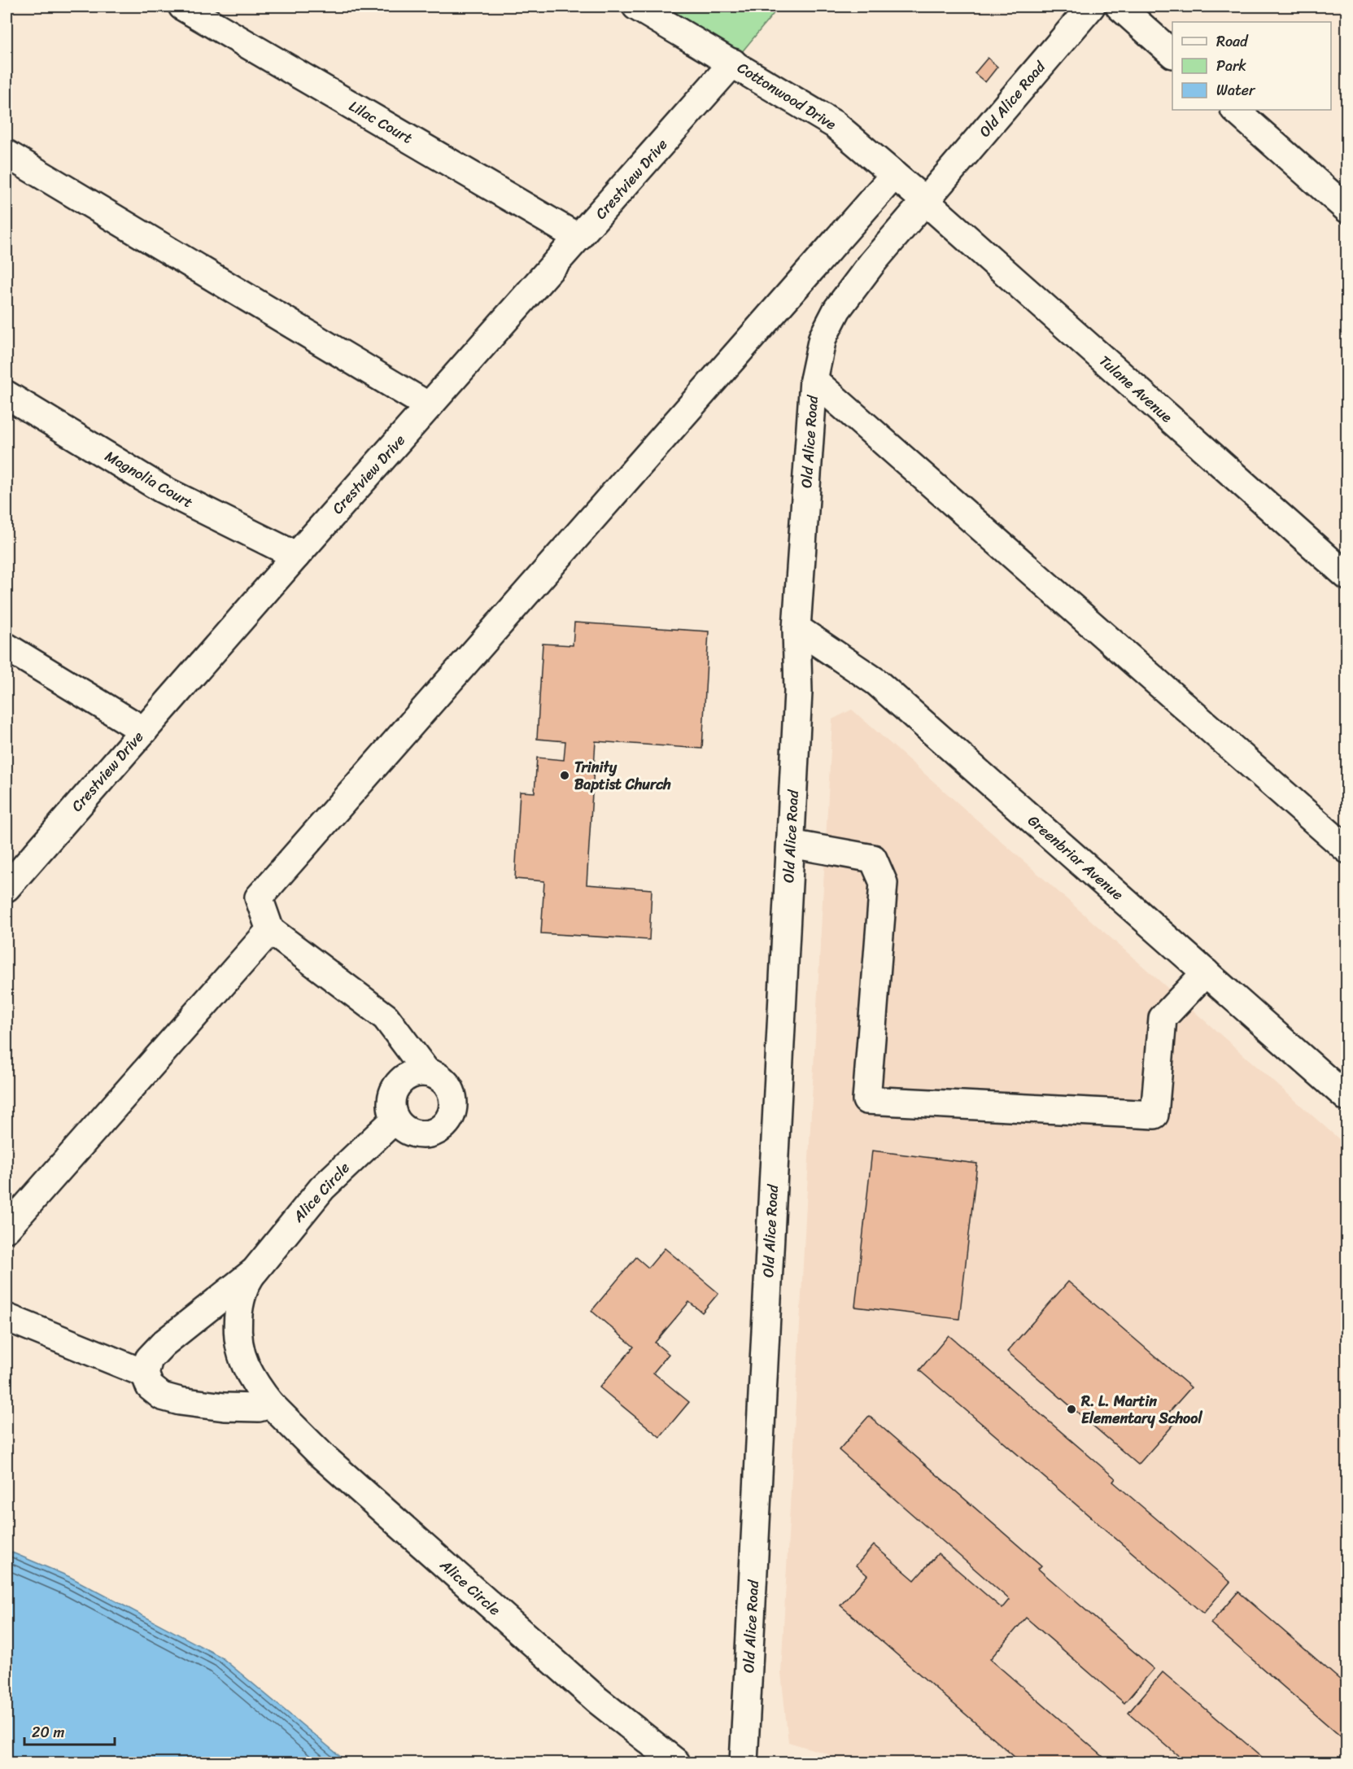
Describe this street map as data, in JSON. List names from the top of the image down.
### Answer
{
  "streets": {
    "street": [
      "Cottonwood Drive",
      "Old Alice Road",
      "Lilac Court",
      "Crestview Drive",
      "Tulane Avenue",
      "Magnolia Court",
      "Greenbriar Avenue",
      "Alice Circle"
    ]
  },
  "crossings": [
    ["Cottonwood Drive", "Old Alice Road"],
    ["Cottonwood Drive", "Crestview Drive"],
    ["Cottonwood Drive", "Tulane Avenue"],
    ["Old Alice Road", "Tulane Avenue"],
    ["Old Alice Road", "Greenbriar Avenue"],
    ["Lilac Court", "Crestview Drive"],
    ["Crestview Drive", "Magnolia Court"]
  ],
  "places": ["Trinity Baptist Church", "R. L. Martin Elementary School"],
  "legend": ["Road", "Park", "Water"],
  "scale_bar": "20 m"
}
